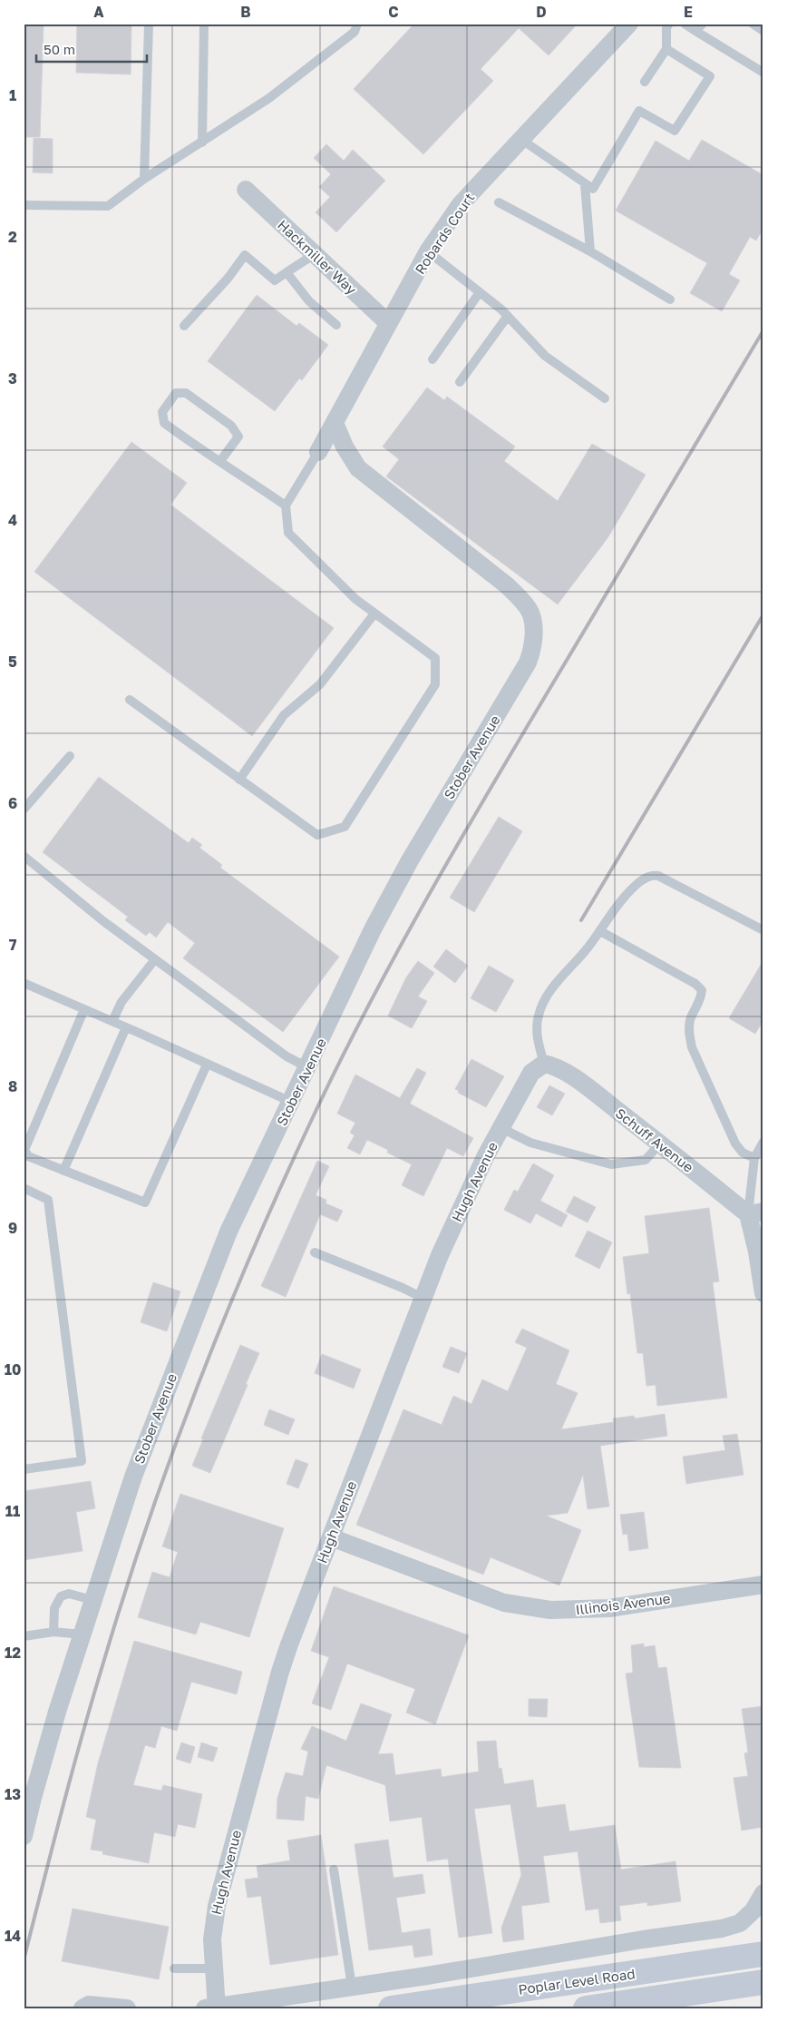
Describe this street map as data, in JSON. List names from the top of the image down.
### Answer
{
  "streets": {
    "main road": ["Poplar Level Road"],
    "street": [
      "Robards Court",
      "Hackmiller Way",
      "Stober Avenue",
      "Schuff Avenue",
      "Hugh Avenue",
      "Illinois Avenue"
    ]
  },
  "crossings": [
    ["Robards Court", "Hackmiller Way"],
    ["Robards Court", "Stober Avenue"],
    ["Schuff Avenue", "Hugh Avenue"],
    ["Hugh Avenue", "Illinois Avenue"]
  ],
  "scale_bar": "50 m",
  "grid": {
    "columns": [
      "A",
      "B",
      "C",
      "D",
      "E"
    ],
    "rows": [
      "1",
      "2",
      "3",
      "4",
      "5",
      "6",
      "7",
      "8",
      "9",
      "10",
      "11",
      "12",
      "13",
      "14"
    ]
  }
}
